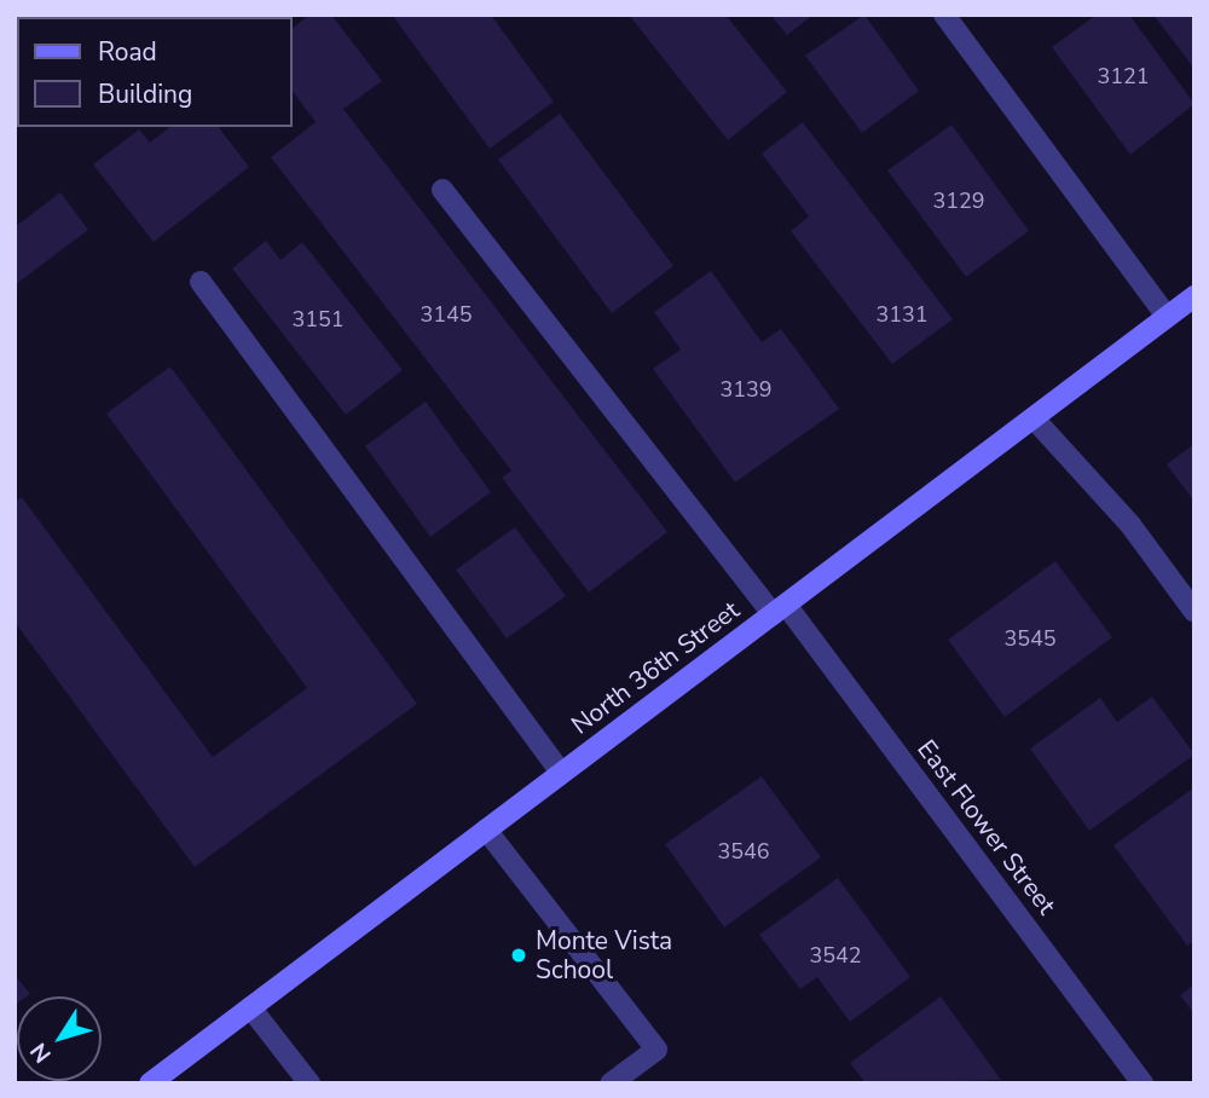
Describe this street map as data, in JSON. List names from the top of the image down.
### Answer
{
  "streets": {
    "main road": ["North 36th Street"],
    "street": ["East Flower Street"]
  },
  "crossings": [
    ["North 36th Street", "East Flower Street"]
  ],
  "places": ["Monte Vista School"],
  "house_numbers": [
    "3121",
    "3129",
    "3145",
    "3131",
    "3151",
    "3139",
    "3545",
    "3546",
    "3542"
  ],
  "legend": ["Road", "Building"],
  "north": "bottom left"
}
